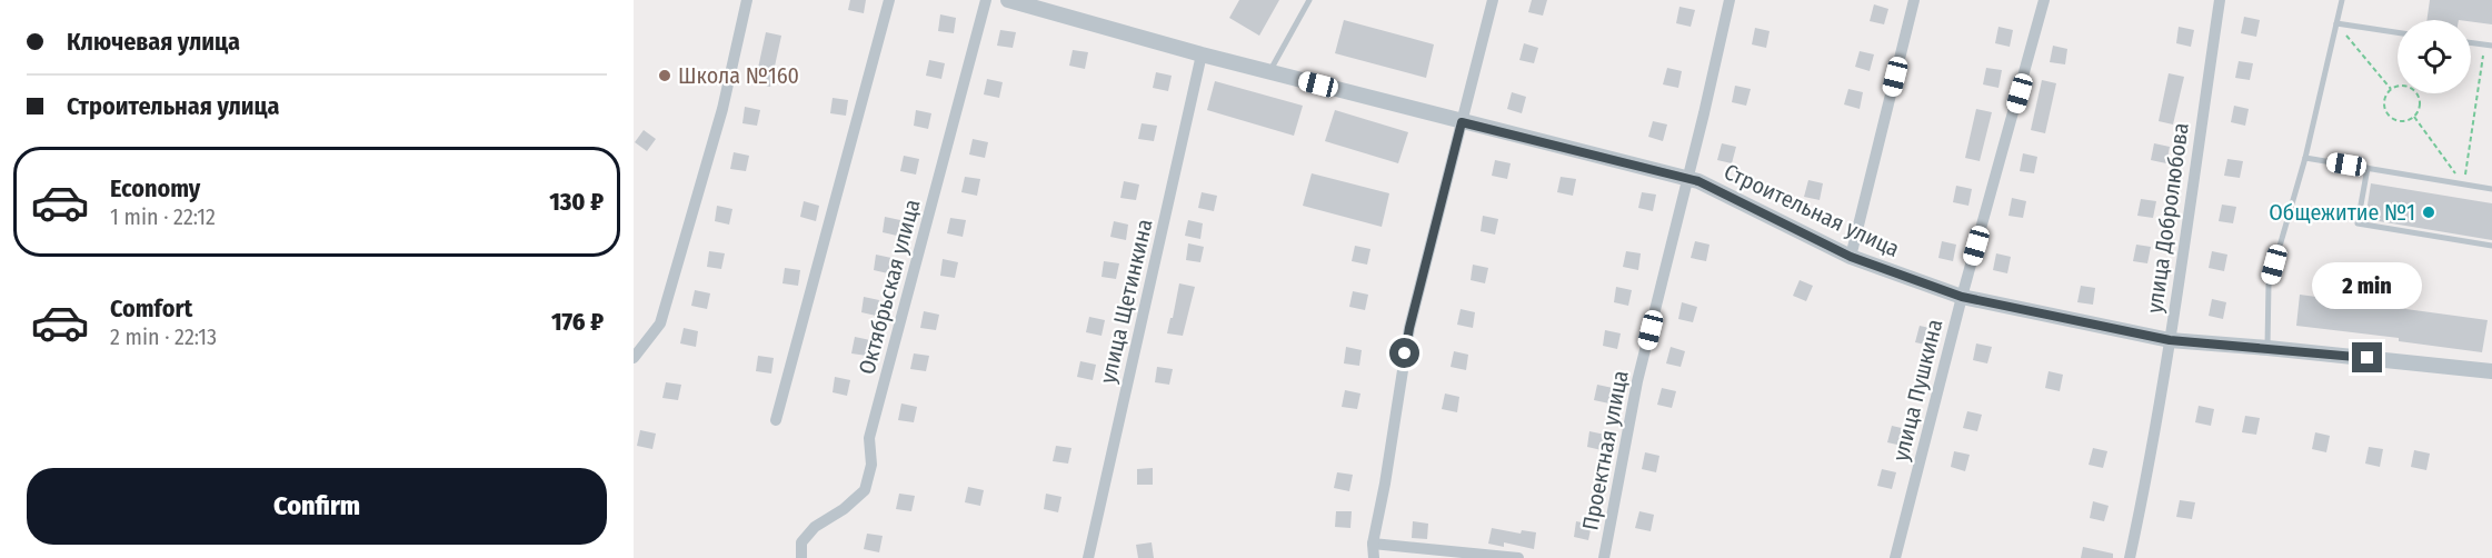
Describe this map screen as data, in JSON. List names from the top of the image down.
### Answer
{
  "streets": {
    "street": [
      "Строительная улица",
      "улица Добролюбова",
      "Октябрьская улица",
      "улица Щетинкина",
      "улица Пушкина",
      "Проектная улица"
    ]
  },
  "crossings": [
    ["Строительная улица", "улица Добролюбова"],
    ["Строительная улица", "улица Щетинкина"],
    ["Строительная улица", "улица Пушкина"],
    ["Строительная улица", "Проектная улица"]
  ],
  "places": ["Школа №160", "Общежитие №1"],
  "page": {
    "banner": ["Ключевая улица", "Строительная улица"],
    "list": [
      {
        "name": "Economy",
        "note": "1 min · 22:12",
        "value": "130 ₽"
      },
      {
        "name": "Comfort",
        "note": "2 min · 22:13",
        "value": "176 ₽"
      }
    ],
    "bubble": "2 min",
    "buttons": "Confirm"
  }
}
